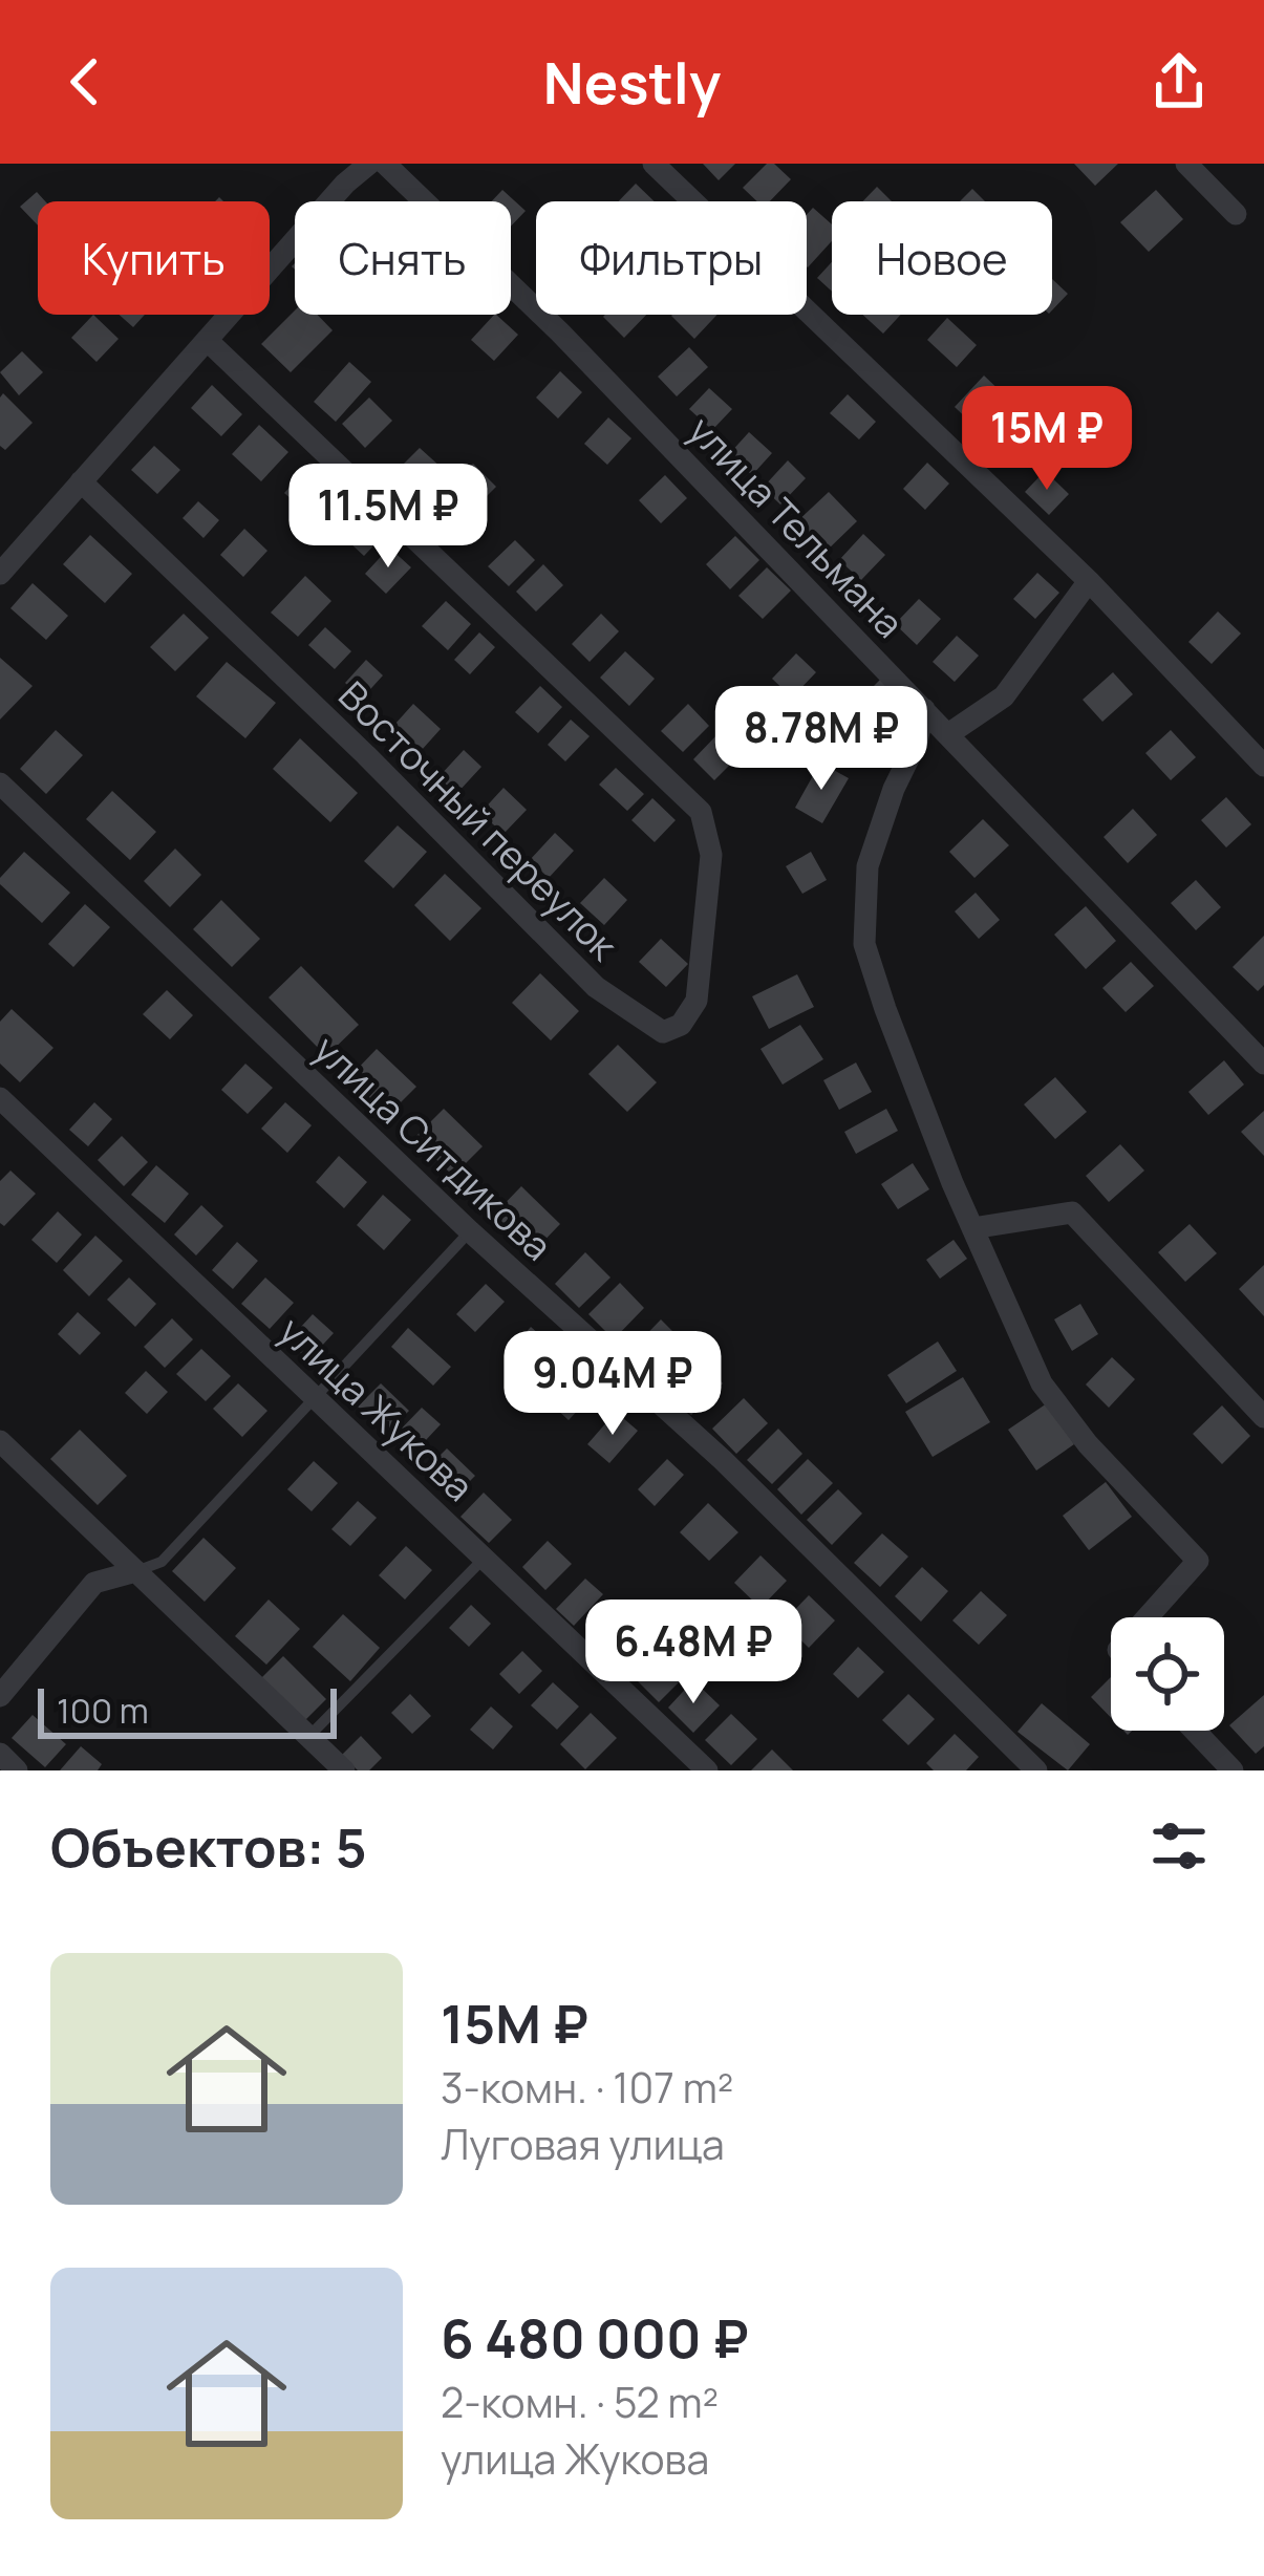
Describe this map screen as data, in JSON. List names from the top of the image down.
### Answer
{
  "streets": {
    "street": [
      "улица Тельмана",
      "Восточный переулок",
      "улица Ситдикова",
      "улица Жукова"
    ]
  },
  "scale_bar": "100 m",
  "page": {
    "header": "Nestly",
    "chip": [
      "Купить",
      "Снять",
      "Фильтры",
      "Новое"
    ],
    "price": [
      "15M ₽",
      "11.5M ₽",
      "8.78M ₽",
      "9.04M ₽",
      "6.48M ₽"
    ],
    "scale": "100 m",
    "heading": "Объектов: 5",
    "list": [
      {
        "name": "15M ₽",
        "note": "3-комн. · 107 m² · Луговая улица"
      },
      {
        "name": "6 480 000 ₽",
        "note": "2-комн. · 52 m² · улица Жукова"
      }
    ]
  }
}
